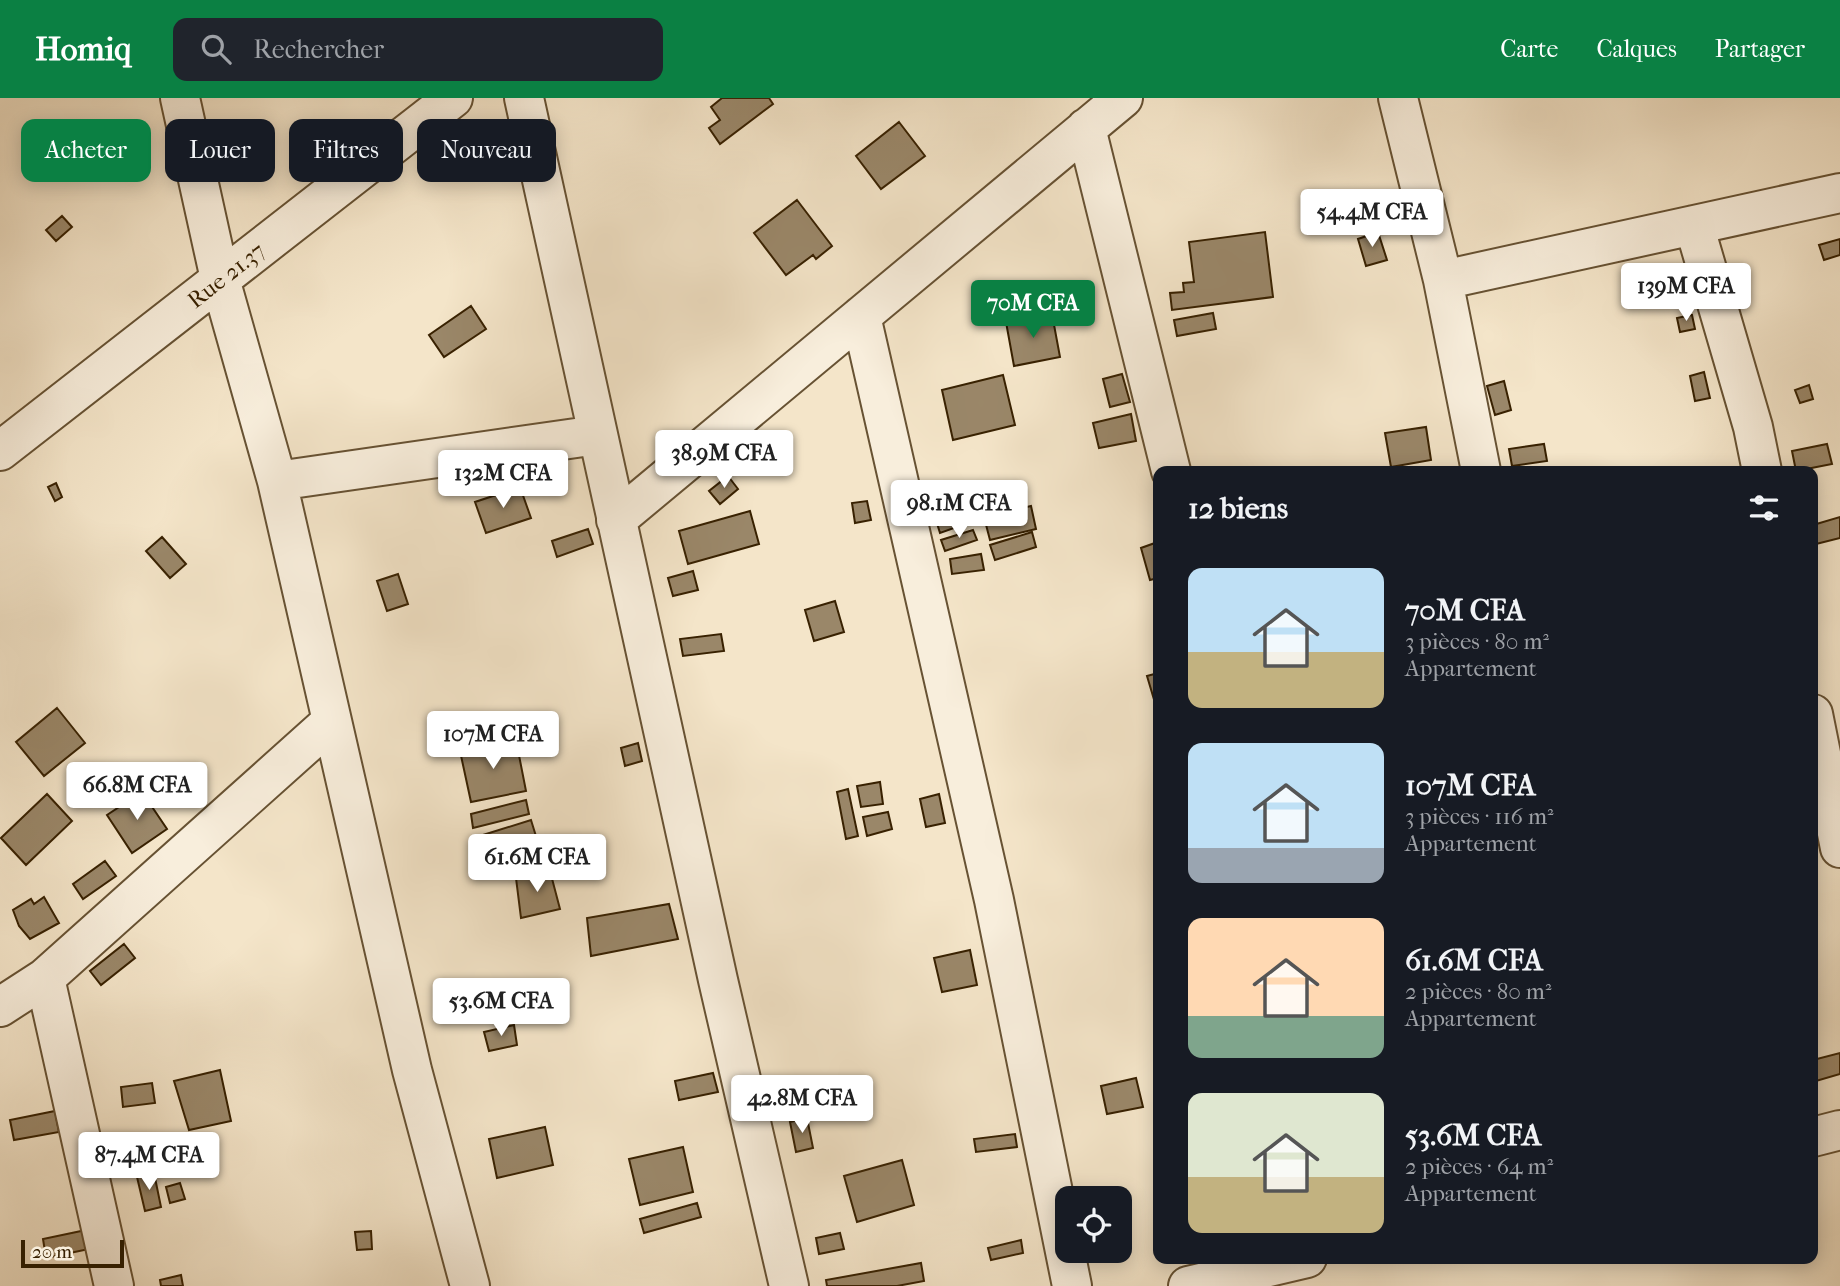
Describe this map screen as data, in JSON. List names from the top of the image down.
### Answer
{
  "streets": {
    "street": ["Rue 21.37"]
  },
  "scale_bar": "20 m",
  "page": {
    "header": "Homiq",
    "search": "Rechercher",
    "nav": ["Carte", "Calques", "Partager"],
    "chip": [
      "Acheter",
      "Louer",
      "Filtres",
      "Nouveau"
    ],
    "price": [
      "54.4M CFA",
      "139M CFA",
      "70M CFA",
      "38.9M CFA",
      "132M CFA",
      "98.1M CFA",
      "107M CFA",
      "66.8M CFA",
      "61.6M CFA",
      "53.6M CFA",
      "42.8M CFA",
      "87.4M CFA"
    ],
    "heading": "12 biens",
    "list": [
      {
        "name": "70M CFA",
        "note": "3 pièces · 80 m² · Appartement"
      },
      {
        "name": "107M CFA",
        "note": "3 pièces · 116 m² · Appartement"
      },
      {
        "name": "61.6M CFA",
        "note": "2 pièces · 80 m² · Appartement"
      },
      {
        "name": "53.6M CFA",
        "note": "2 pièces · 64 m² · Appartement"
      }
    ],
    "scale": "20 m"
  }
}
